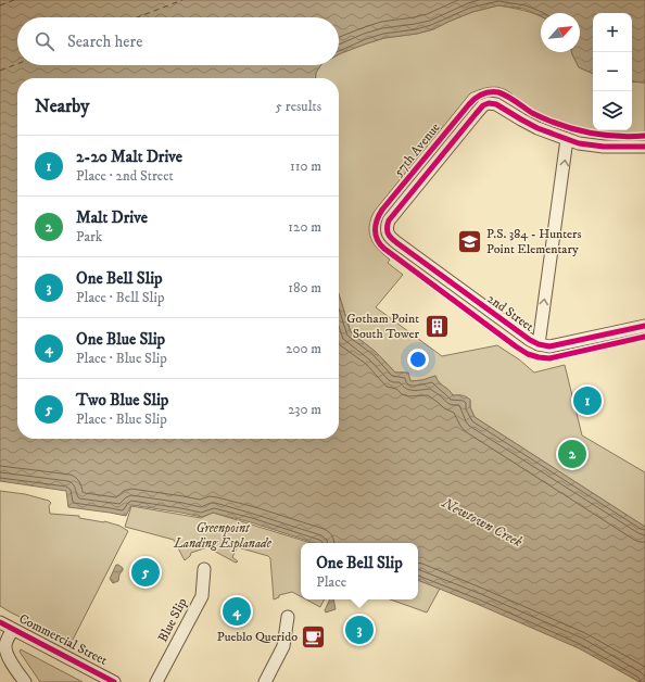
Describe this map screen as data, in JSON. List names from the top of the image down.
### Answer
{
  "streets": {
    "street": [
      "57th Avenue",
      "2nd Street",
      "Blue Slip",
      "Commercial Street"
    ]
  },
  "crossings": [
    ["57th Avenue", "2nd Street"]
  ],
  "water": ["Newtown Creek"],
  "parks": ["Greenpoint Landing Esplanade"],
  "places": {
    "school or university": ["P.S. 384 - Hunters Point Elementary"],
    "building": ["Gotham Point South Tower"],
    "cafe": ["Pueblo Querido"]
  },
  "north": "top right",
  "page": {
    "map_buttons": ["+", "−"],
    "search": "Search here",
    "heading": ["Nearby", "5 results"],
    "list": [
      {
        "mark": "1",
        "name": "2-20 Malt Drive",
        "note": "Place · 2nd Street",
        "value": "110 m"
      },
      {
        "mark": "2",
        "name": "Malt Drive",
        "note": "Park",
        "value": "120 m"
      },
      {
        "mark": "3",
        "name": "One Bell Slip",
        "note": "Place · Bell Slip",
        "value": "180 m"
      },
      {
        "mark": "4",
        "name": "One Blue Slip",
        "note": "Place · Blue Slip",
        "value": "200 m"
      },
      {
        "mark": "5",
        "name": "Two Blue Slip",
        "note": "Place · Blue Slip",
        "value": "230 m"
      }
    ],
    "pins": [
      "1",
      "2",
      "5",
      "4",
      "3"
    ],
    "popup": ["One Bell Slip", "Place"]
  }
}
